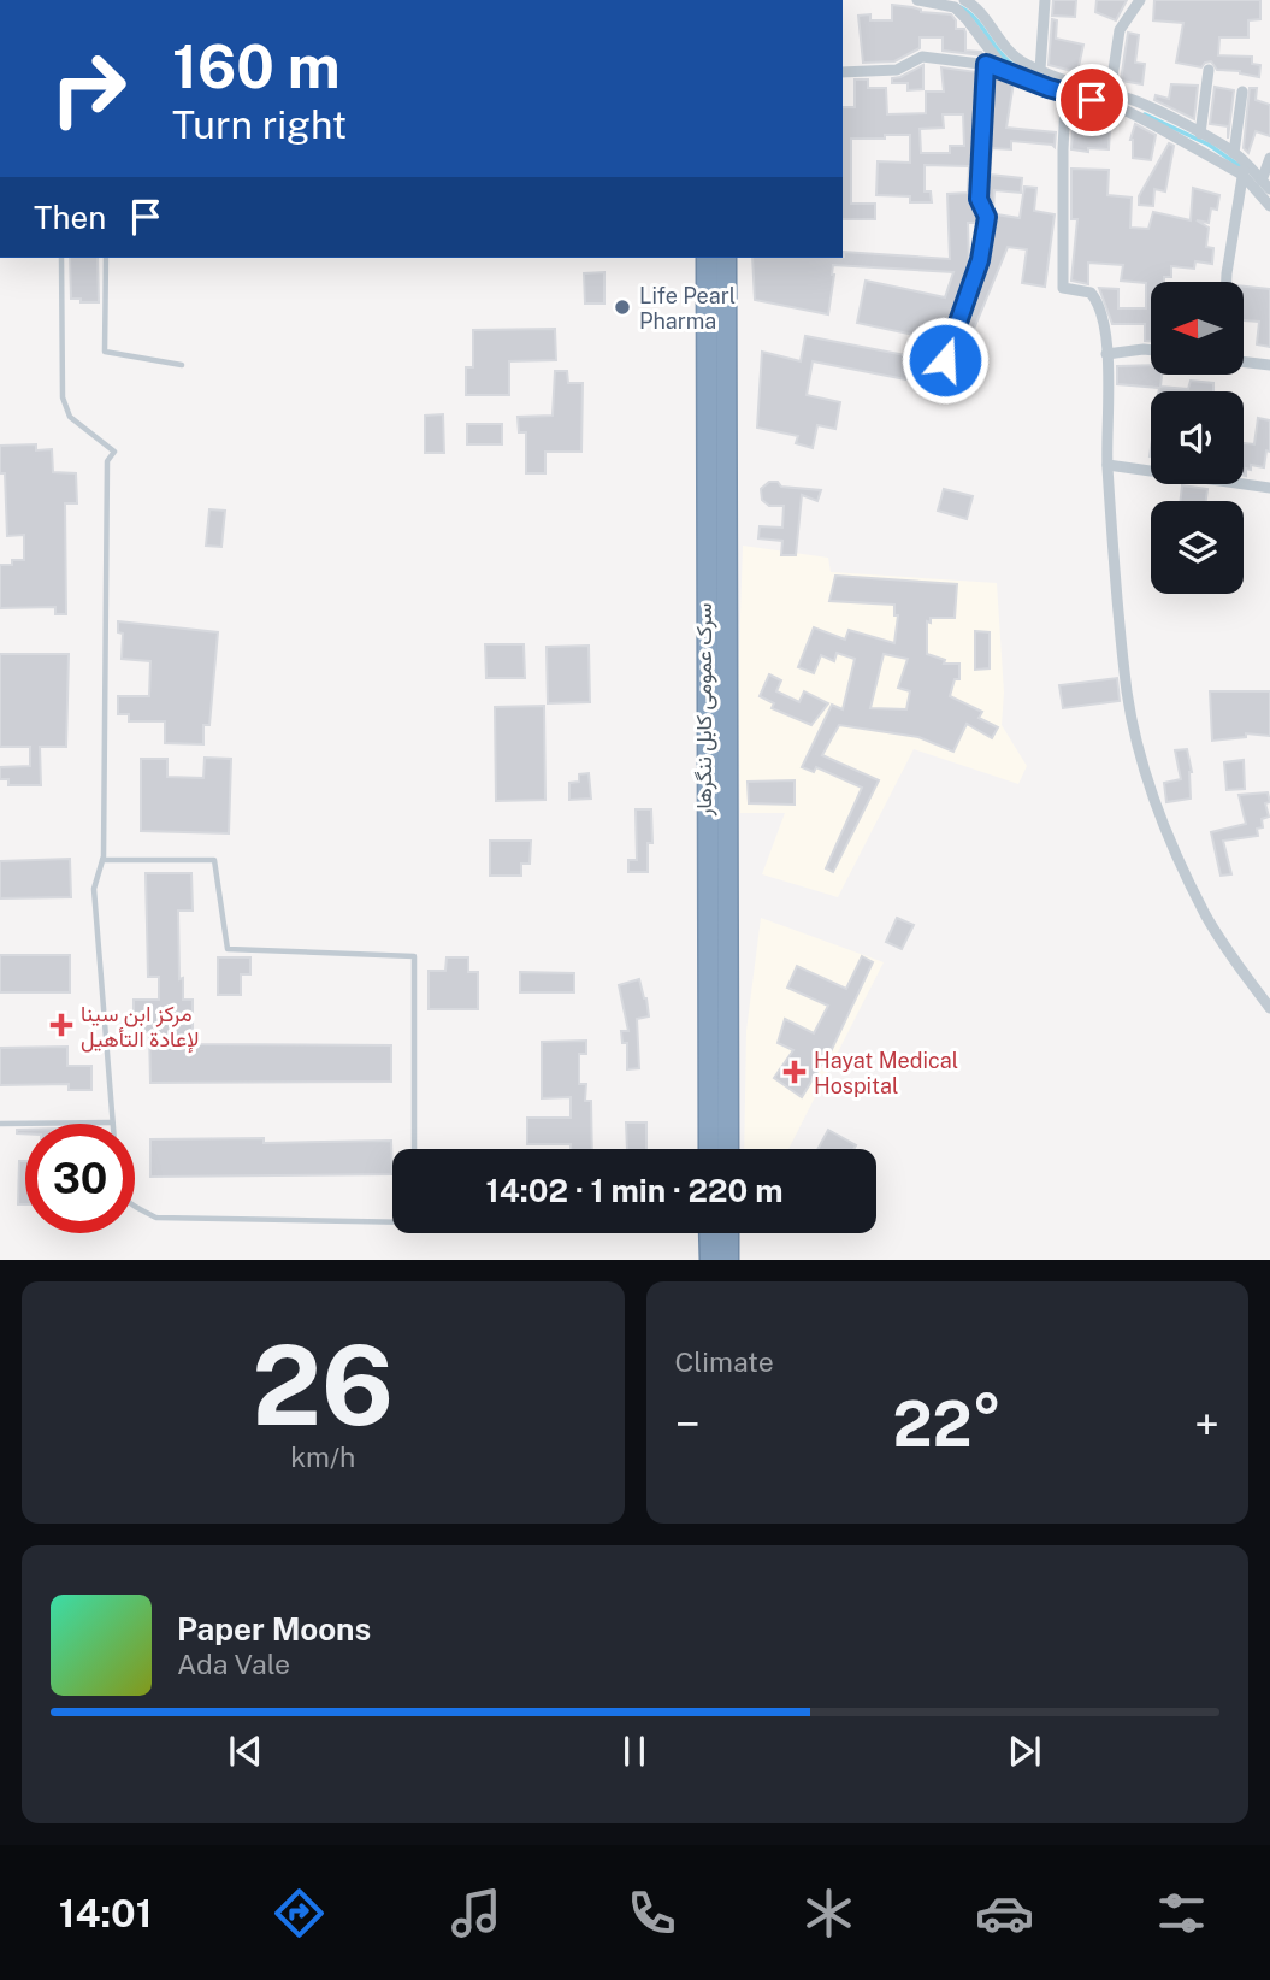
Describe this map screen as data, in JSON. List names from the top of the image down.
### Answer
{
  "streets": {
    "highway": ["سرک عمومی کابل ننگرهار"]
  },
  "places": {
    "other": ["Life Pearl Pharma"],
    "health": ["مركز ابن سينا لإعادة التأهيل", "Hayat Medical Hospital"]
  },
  "north": "left",
  "page": {
    "turn": ["160 m", "Turn right"],
    "then": "Then",
    "limit": "30",
    "trip": "14:02 · 1 min · 220 m",
    "tile": [
      ["26", "km/h"],
      "Climate"
    ],
    "heat": ["−", "22°", "+"],
    "song": ["Paper Moons", "Ada Vale"],
    "tabs": "14:01"
  }
}
